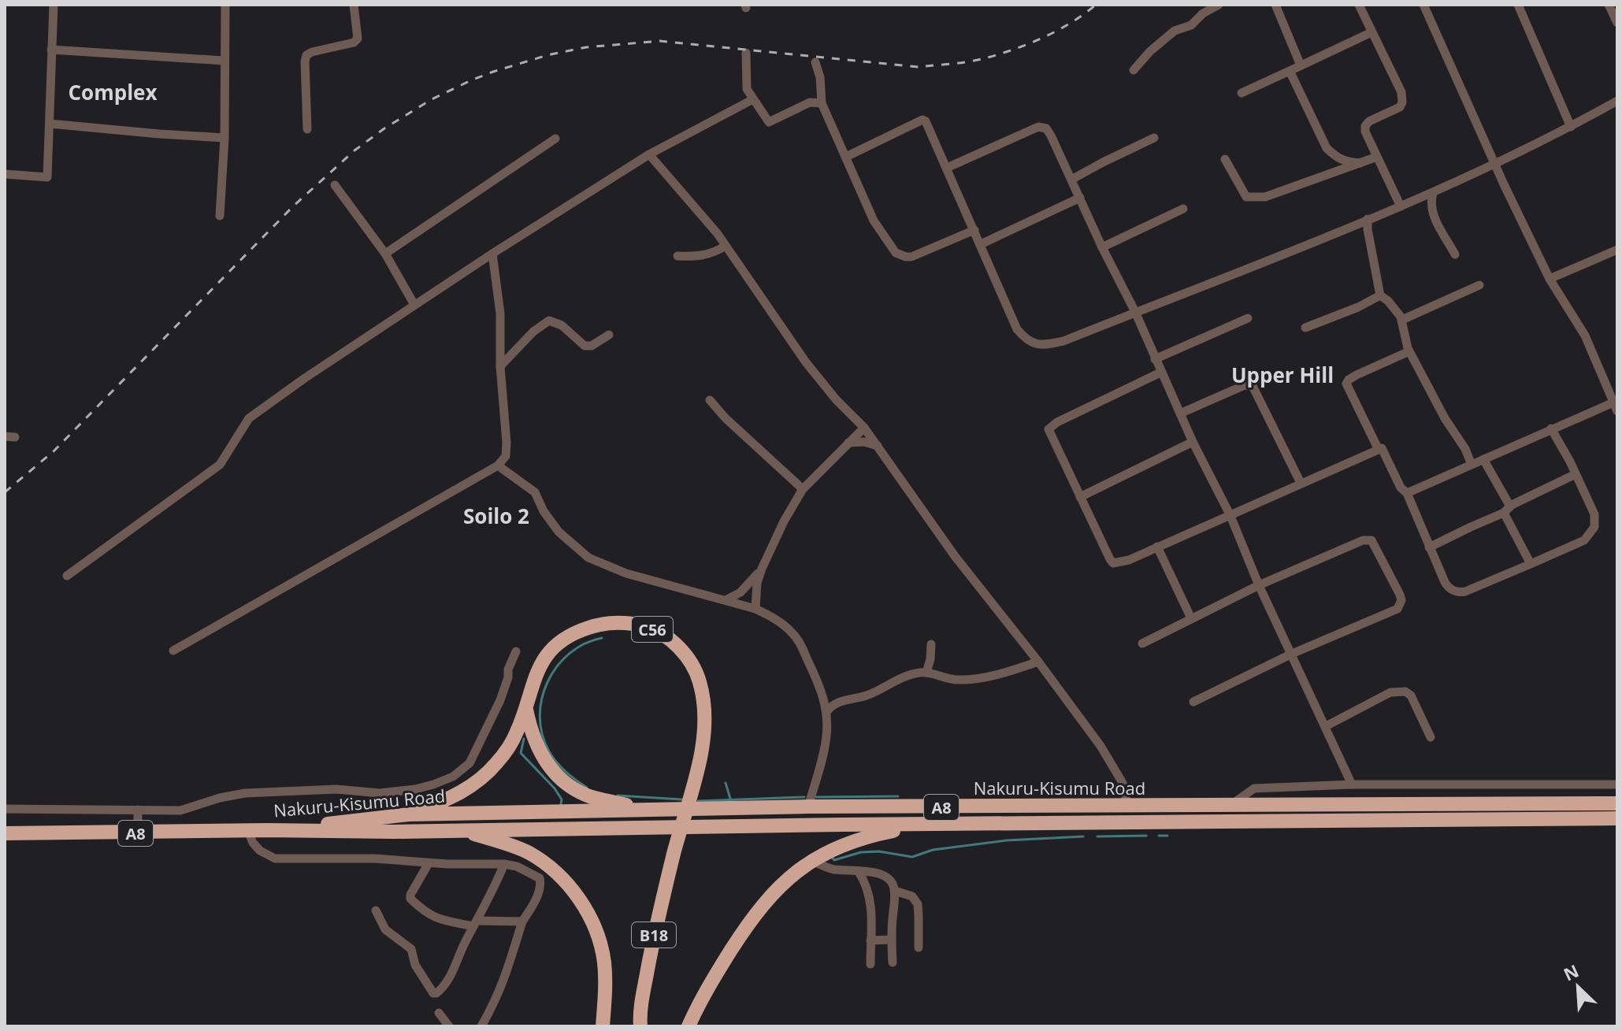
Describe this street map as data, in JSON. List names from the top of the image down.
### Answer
{
  "streets": {
    "highway": [
      "C56",
      "Nakuru-Kisumu Road",
      "A8",
      "B18"
    ]
  },
  "crossings": [
    ["C56", "B18"],
    ["Nakuru-Kisumu Road", "A8"]
  ],
  "districts": ["Complex", "Upper Hill", "Soilo 2"],
  "north": "top left"
}
